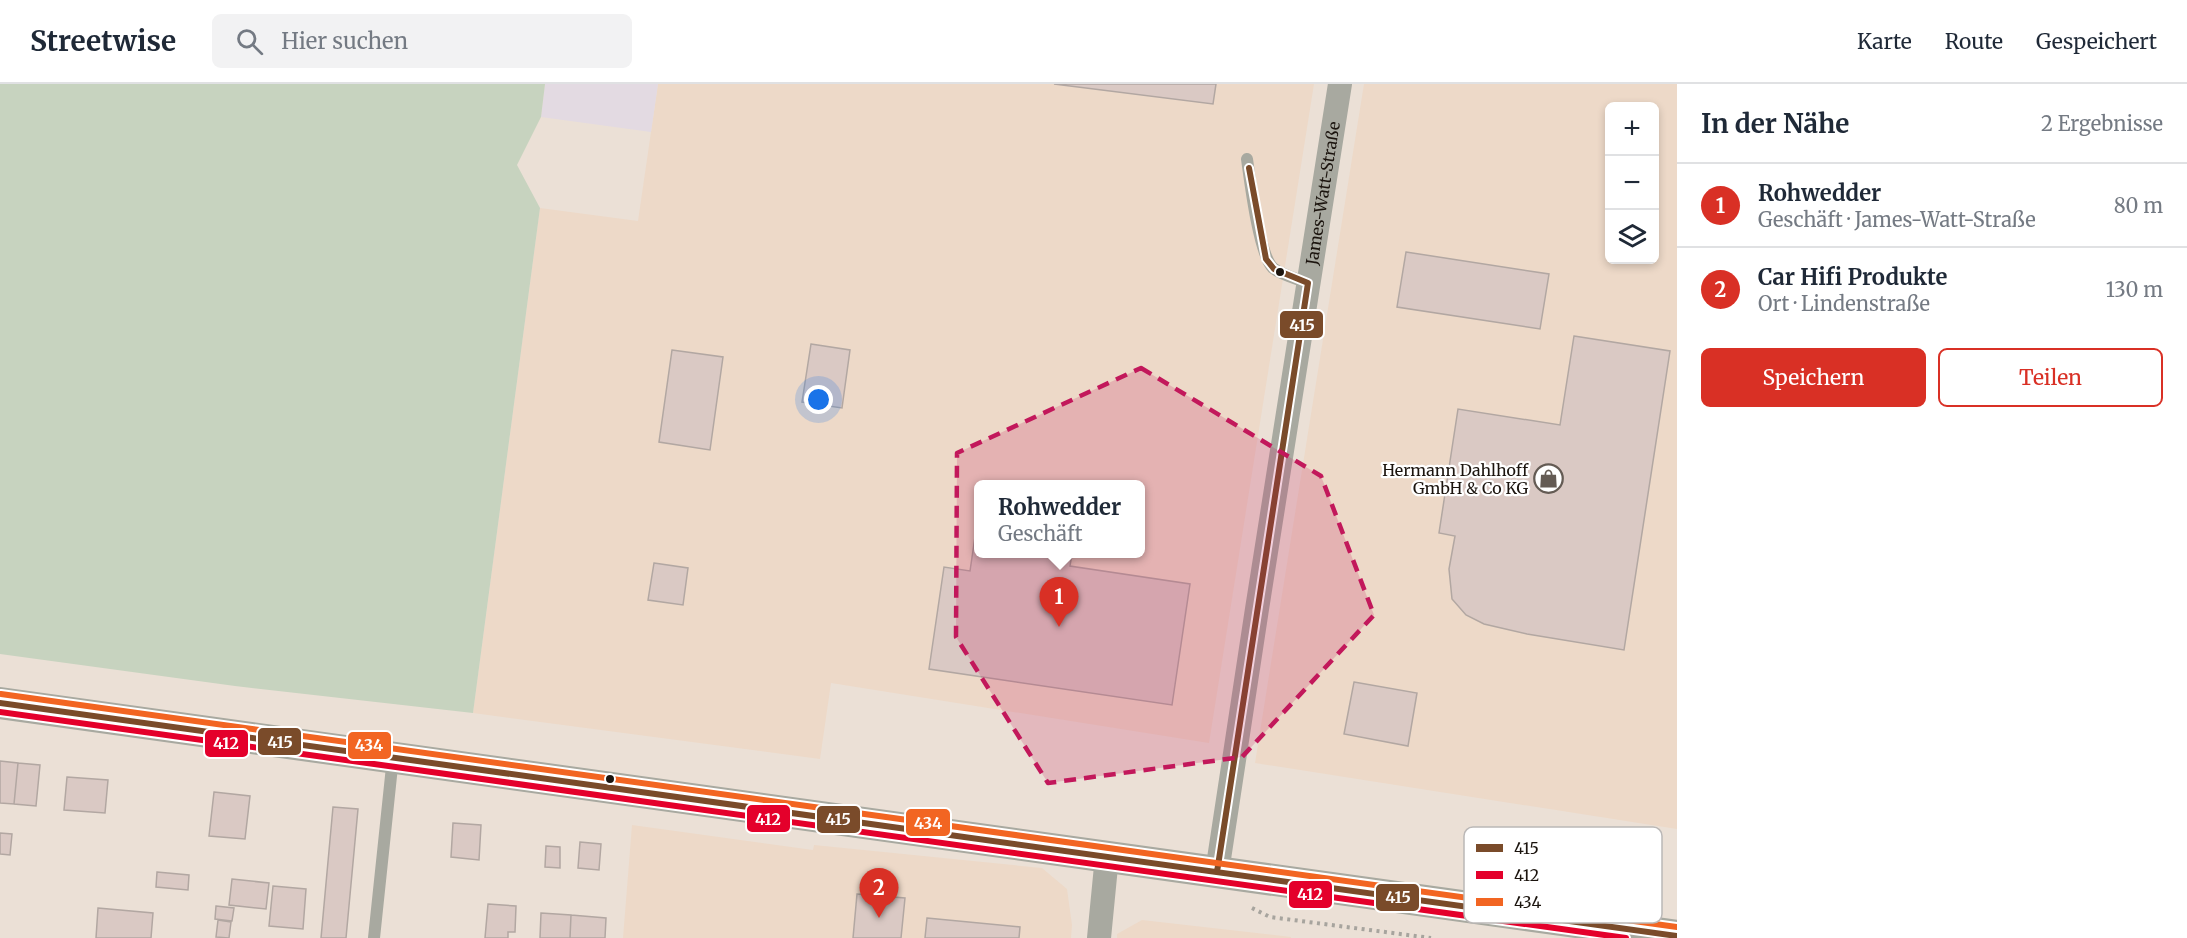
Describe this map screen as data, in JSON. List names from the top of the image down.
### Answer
{
  "streets": {
    "street": ["James-Watt-Straße"]
  },
  "places": {
    "shop": ["Hermann Dahlhoff GmbH & Co KG"]
  },
  "lines": ["transit line 415", "transit line 434", "transit line 412"],
  "legend": ["415", "412", "434"],
  "page": {
    "header": "Streetwise",
    "search": "Hier suchen",
    "nav": ["Karte", "Route", "Gespeichert"],
    "heading": ["In der Nähe", "2 Ergebnisse"],
    "map_buttons": ["+", "−"],
    "list": [
      {
        "mark": "1",
        "name": "Rohwedder",
        "note": "Geschäft · James-Watt-Straße",
        "value": "80 m"
      },
      {
        "mark": "2",
        "name": "Car Hifi Produkte",
        "note": "Ort · Lindenstraße",
        "value": "130 m"
      }
    ],
    "buttons": ["Speichern", "Teilen"],
    "popup": ["Rohwedder", "Geschäft"],
    "pins": ["1", "2"]
  }
}
